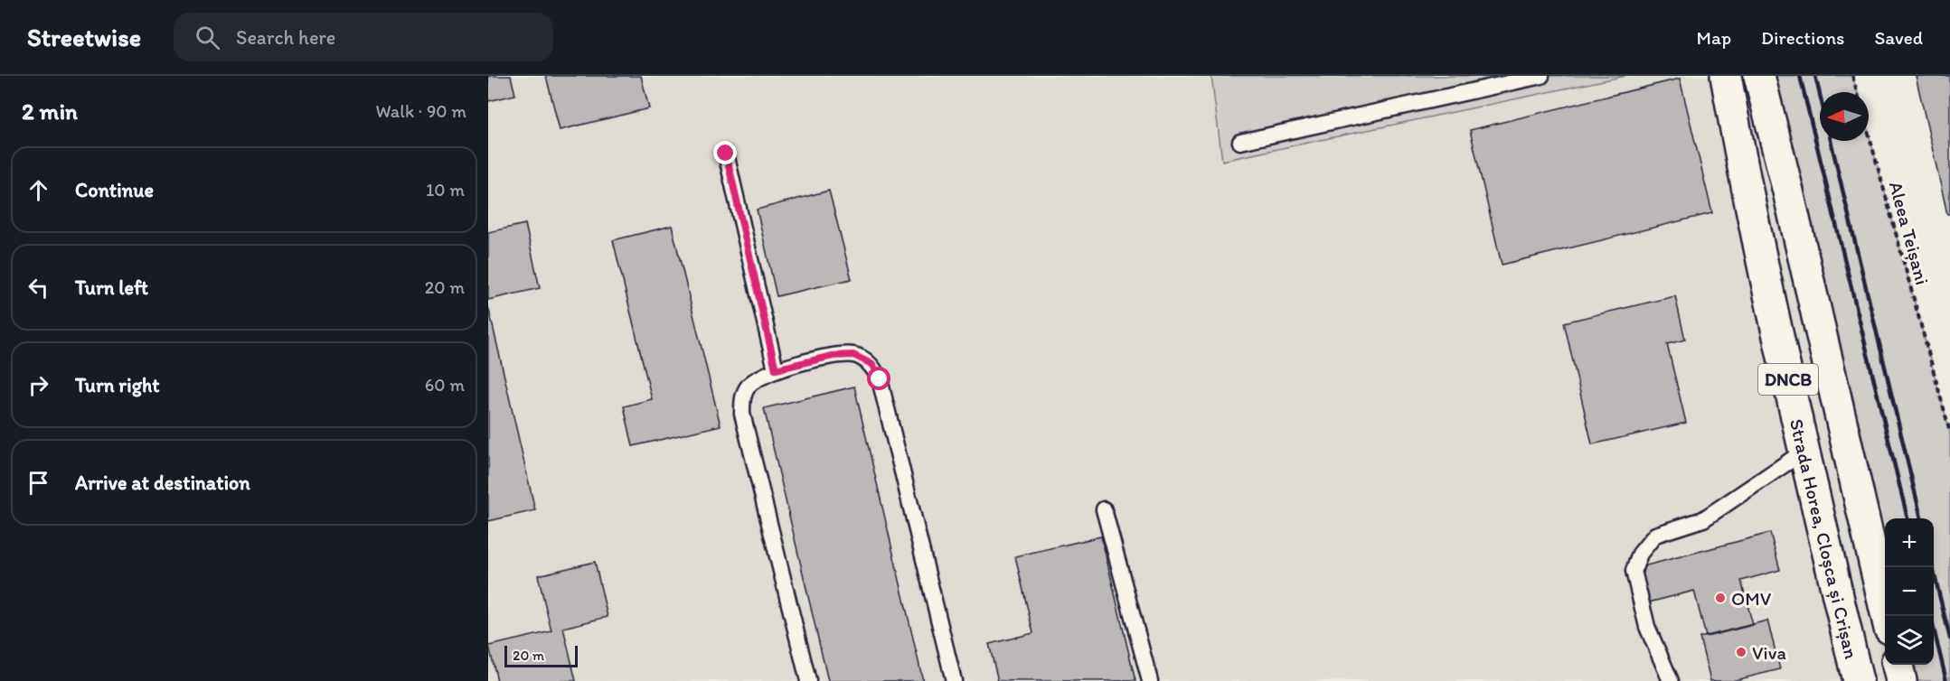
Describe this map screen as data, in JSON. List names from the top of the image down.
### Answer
{
  "streets": {
    "main road": ["DNCB", "Strada Horea, Cloșca și Crișan"],
    "path": ["Aleea Teișani"]
  },
  "places": ["OMV", "Viva"],
  "scale_bar": "20 m",
  "north": "left",
  "page": {
    "header": "Streetwise",
    "search": "Search here",
    "nav": ["Map", "Directions", "Saved"],
    "heading": ["2 min", "Walk · 90 m"],
    "list": [
      ["Continue", "10 m"],
      ["Turn left", "20 m"],
      ["Turn right", "60 m"],
      "Arrive at destination"
    ],
    "map_buttons": ["+", "−"],
    "scale": "20 m"
  }
}
